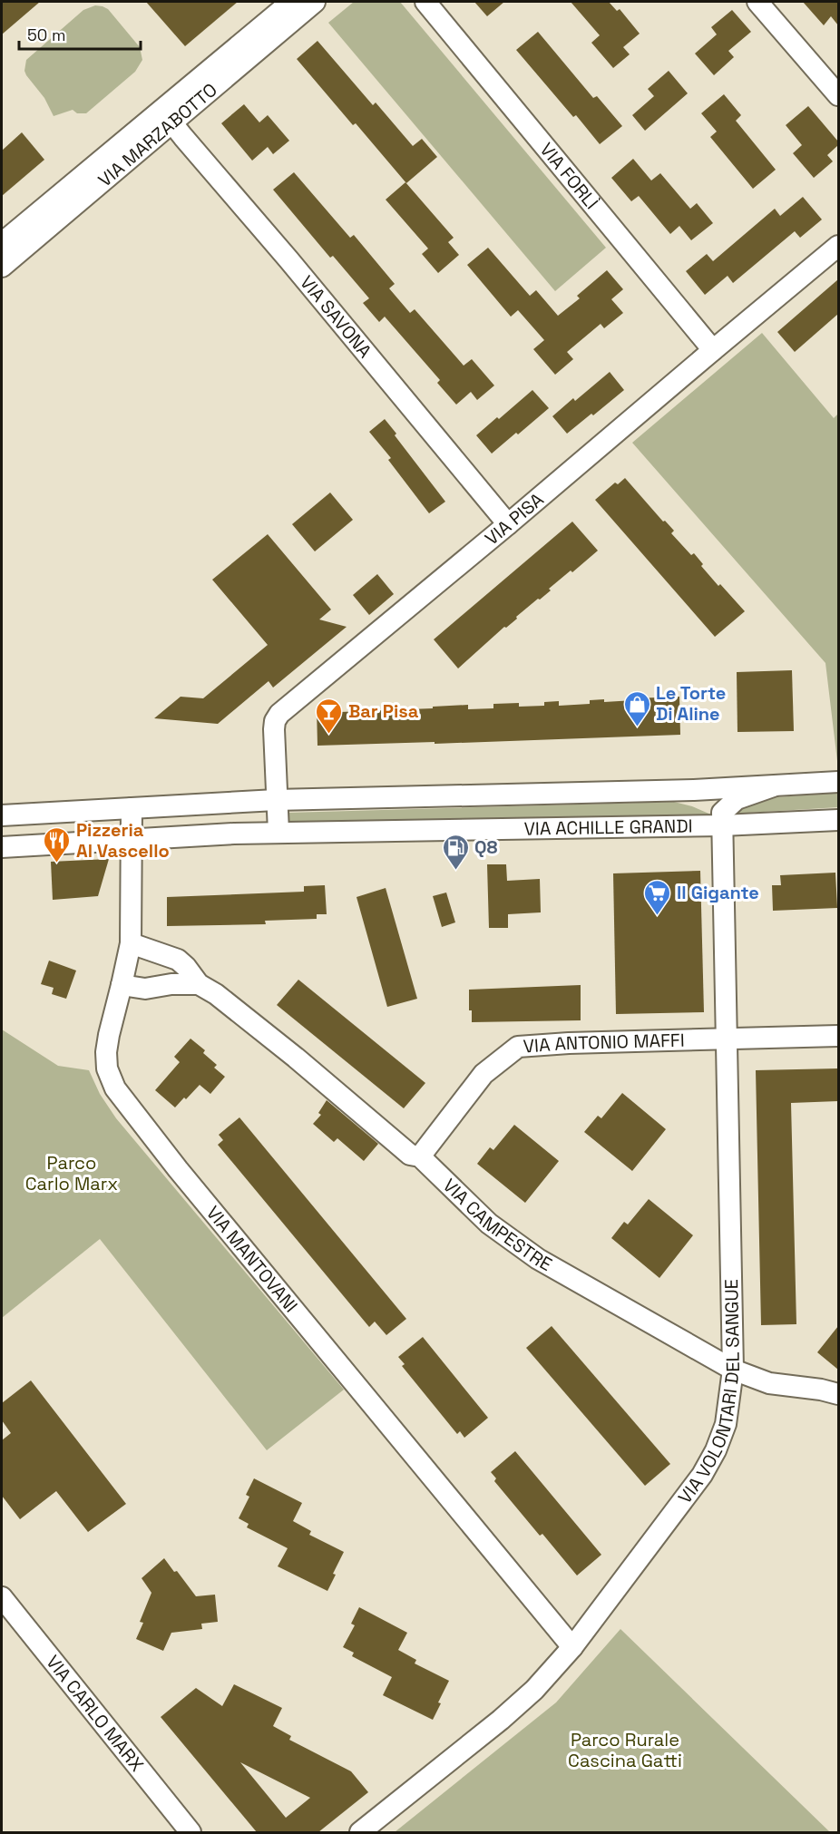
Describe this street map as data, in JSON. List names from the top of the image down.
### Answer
{
  "streets": {
    "street": [
      "VIA MARZABOTTO",
      "VIA FORLÌ",
      "VIA SAVONA",
      "VIA PISA",
      "VIA ACHILLE GRANDI",
      "VIA ANTONIO MAFFI",
      "VIA CAMPESTRE",
      "VIA MANTOVANI",
      "VIA VOLONTARI DEL SANGUE",
      "VIA CARLO MARX"
    ]
  },
  "crossings": [
    ["VIA MARZABOTTO", "VIA SAVONA"],
    ["VIA FORLÌ", "VIA PISA"],
    ["VIA SAVONA", "VIA PISA"],
    ["VIA PISA", "VIA ACHILLE GRANDI"],
    ["VIA ACHILLE GRANDI", "VIA MANTOVANI"],
    ["VIA ACHILLE GRANDI", "VIA VOLONTARI DEL SANGUE"],
    ["VIA ANTONIO MAFFI", "VIA CAMPESTRE"],
    ["VIA ANTONIO MAFFI", "VIA VOLONTARI DEL SANGUE"],
    ["VIA CAMPESTRE", "VIA MANTOVANI"],
    ["VIA CAMPESTRE", "VIA VOLONTARI DEL SANGUE"],
    ["VIA MANTOVANI", "VIA VOLONTARI DEL SANGUE"]
  ],
  "parks": ["Parco Carlo Marx", "Parco Rurale Cascina Gatti"],
  "places": {
    "shop": ["Le Torte Di Aline"],
    "bar": ["Bar Pisa"],
    "restaurant": ["Pizzeria Al Vascello"],
    "fuel station": ["Q8"],
    "supermarket": ["Il Gigante"]
  },
  "scale_bar": "50 m"
}
